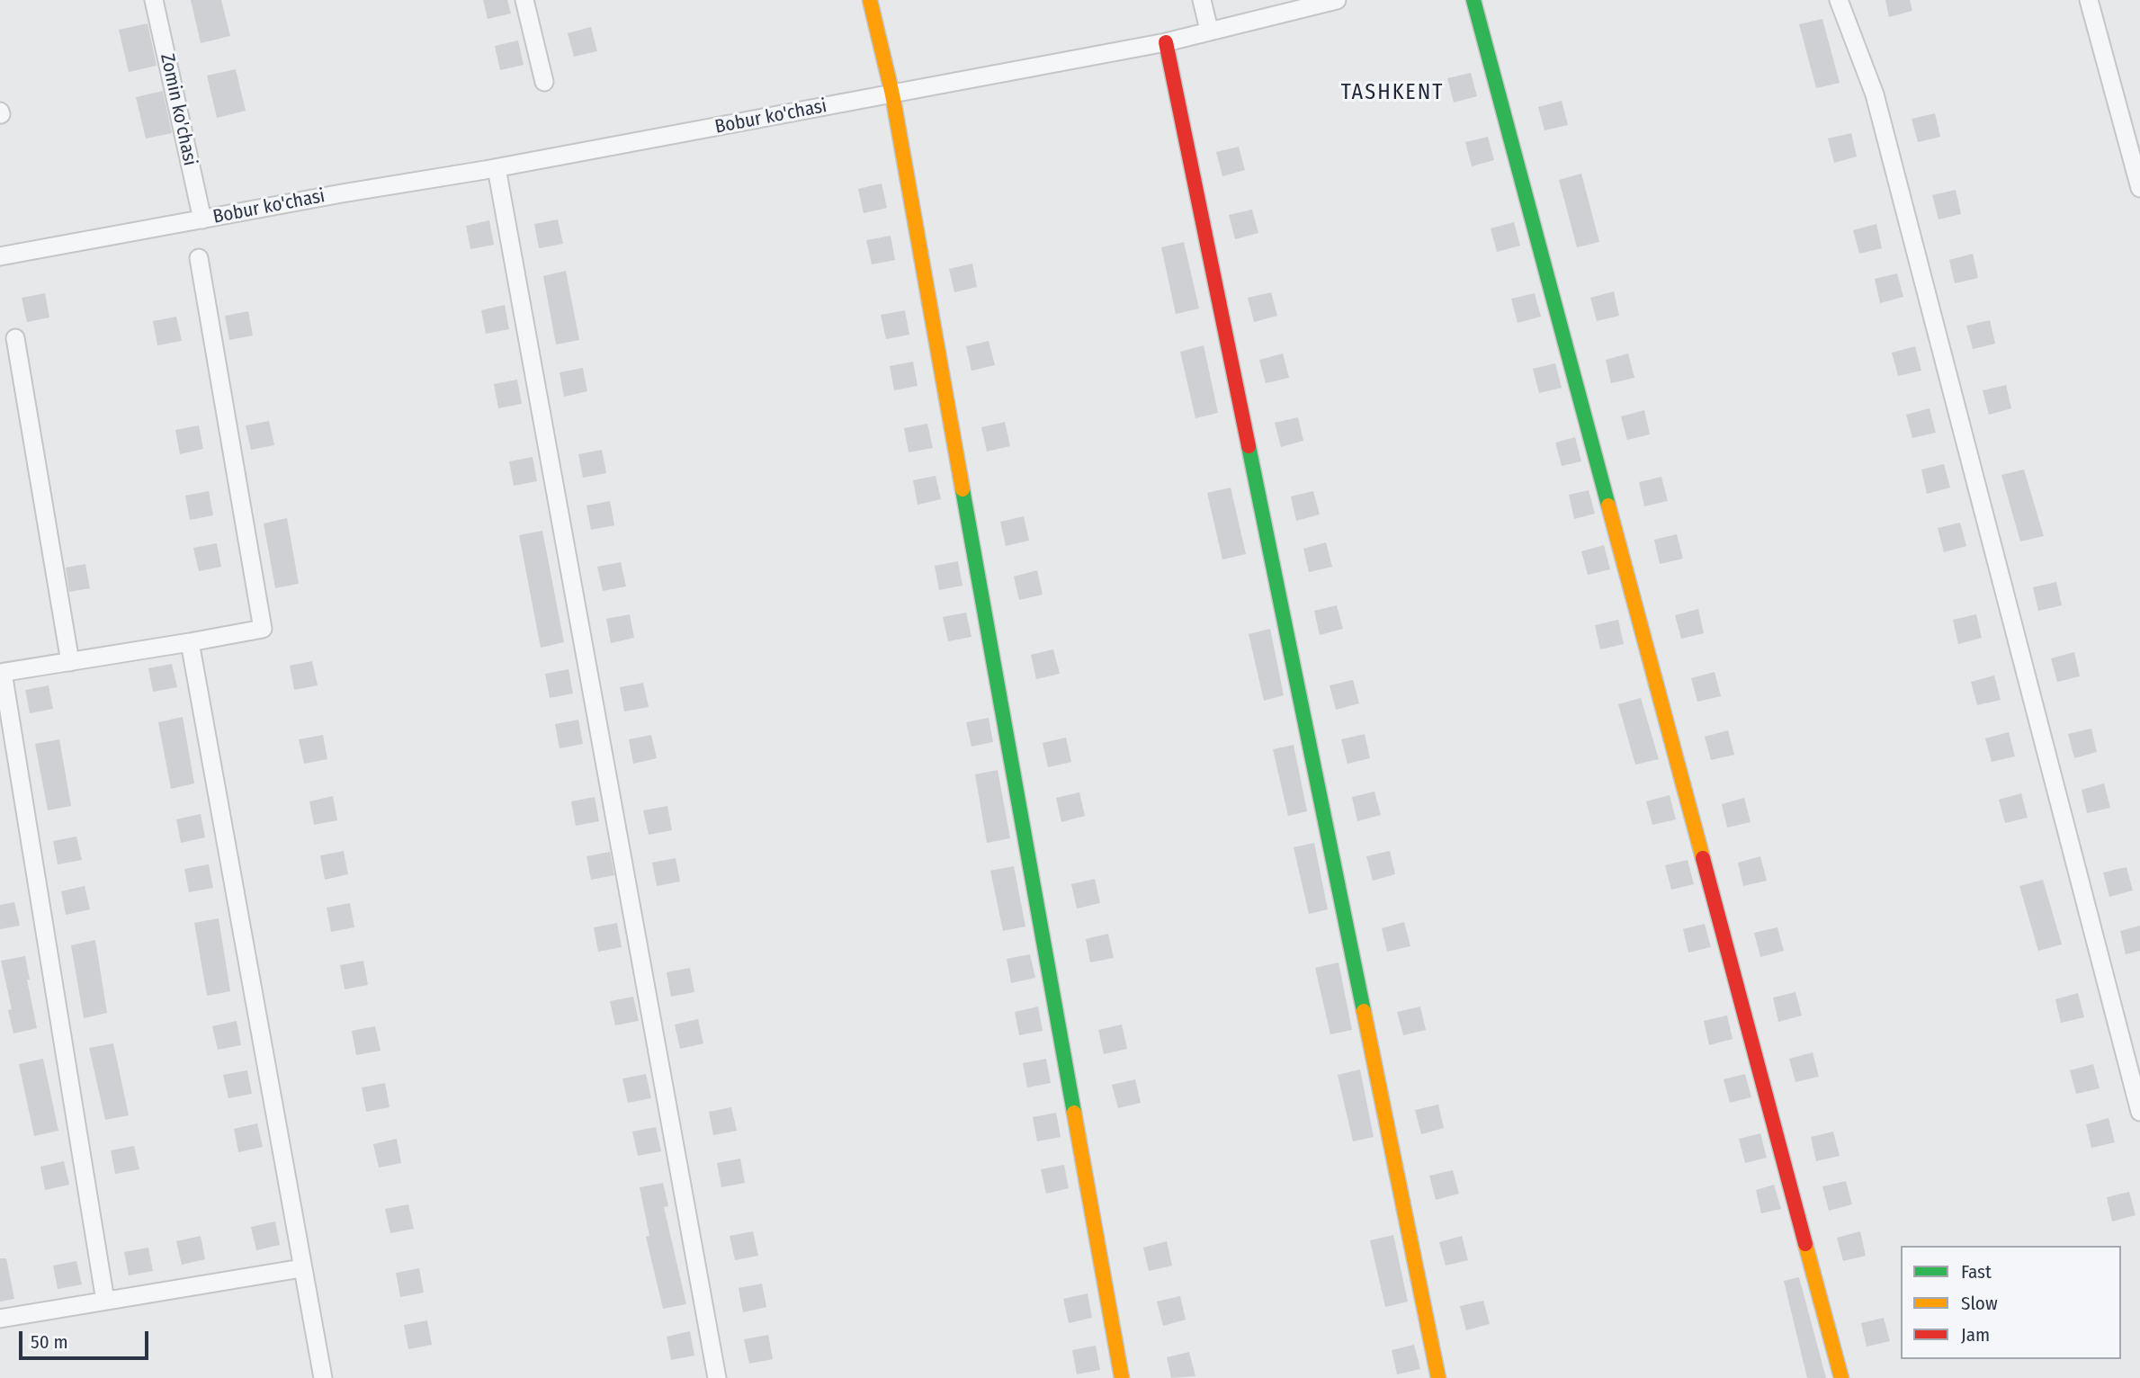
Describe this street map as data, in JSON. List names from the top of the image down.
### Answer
{
  "streets": {
    "street": ["Zomin ko'chasi", "Bobur ko'chasi"]
  },
  "crossings": [
    ["Zomin ko'chasi", "Bobur ko'chasi"]
  ],
  "districts": ["TASHKENT"],
  "legend": ["Fast", "Slow", "Jam"],
  "scale_bar": "50 m"
}
